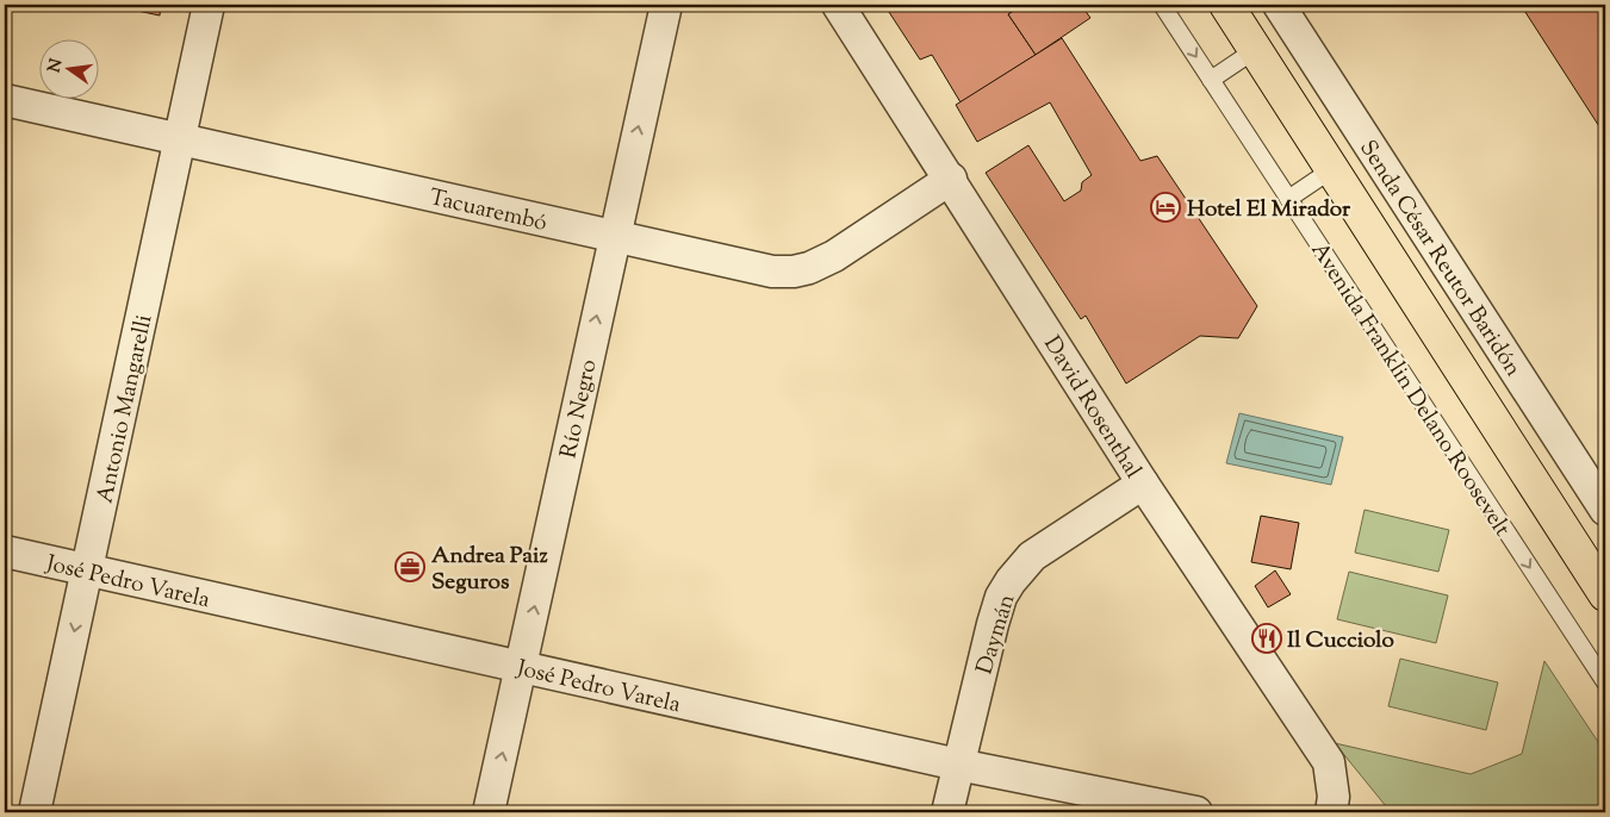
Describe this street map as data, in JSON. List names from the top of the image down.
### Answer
{
  "streets": {
    "street": [
      "Tacuarembó",
      "Senda César Reutor Baridón",
      "David Rosenthal",
      "Antonio Mangarelli",
      "Río Negro",
      "José Pedro Varela",
      "Daymán"
    ],
    "lane": ["Avenida Franklin Delano Roosevelt"]
  },
  "crossings": [
    ["Tacuarembó", "David Rosenthal"],
    ["Tacuarembó", "Antonio Mangarelli"],
    ["Tacuarembó", "Río Negro"],
    ["David Rosenthal", "Daymán"],
    ["Antonio Mangarelli", "José Pedro Varela"],
    ["Río Negro", "José Pedro Varela"],
    ["José Pedro Varela", "Daymán"]
  ],
  "one_way": ["Avenida Franklin Delano Roosevelt", "Río Negro"],
  "places": {
    "hotel": ["Hotel El Mirador"],
    "office": ["Andrea Paiz Seguros"],
    "restaurant": ["Il Cucciolo"]
  },
  "north": "left"
}
